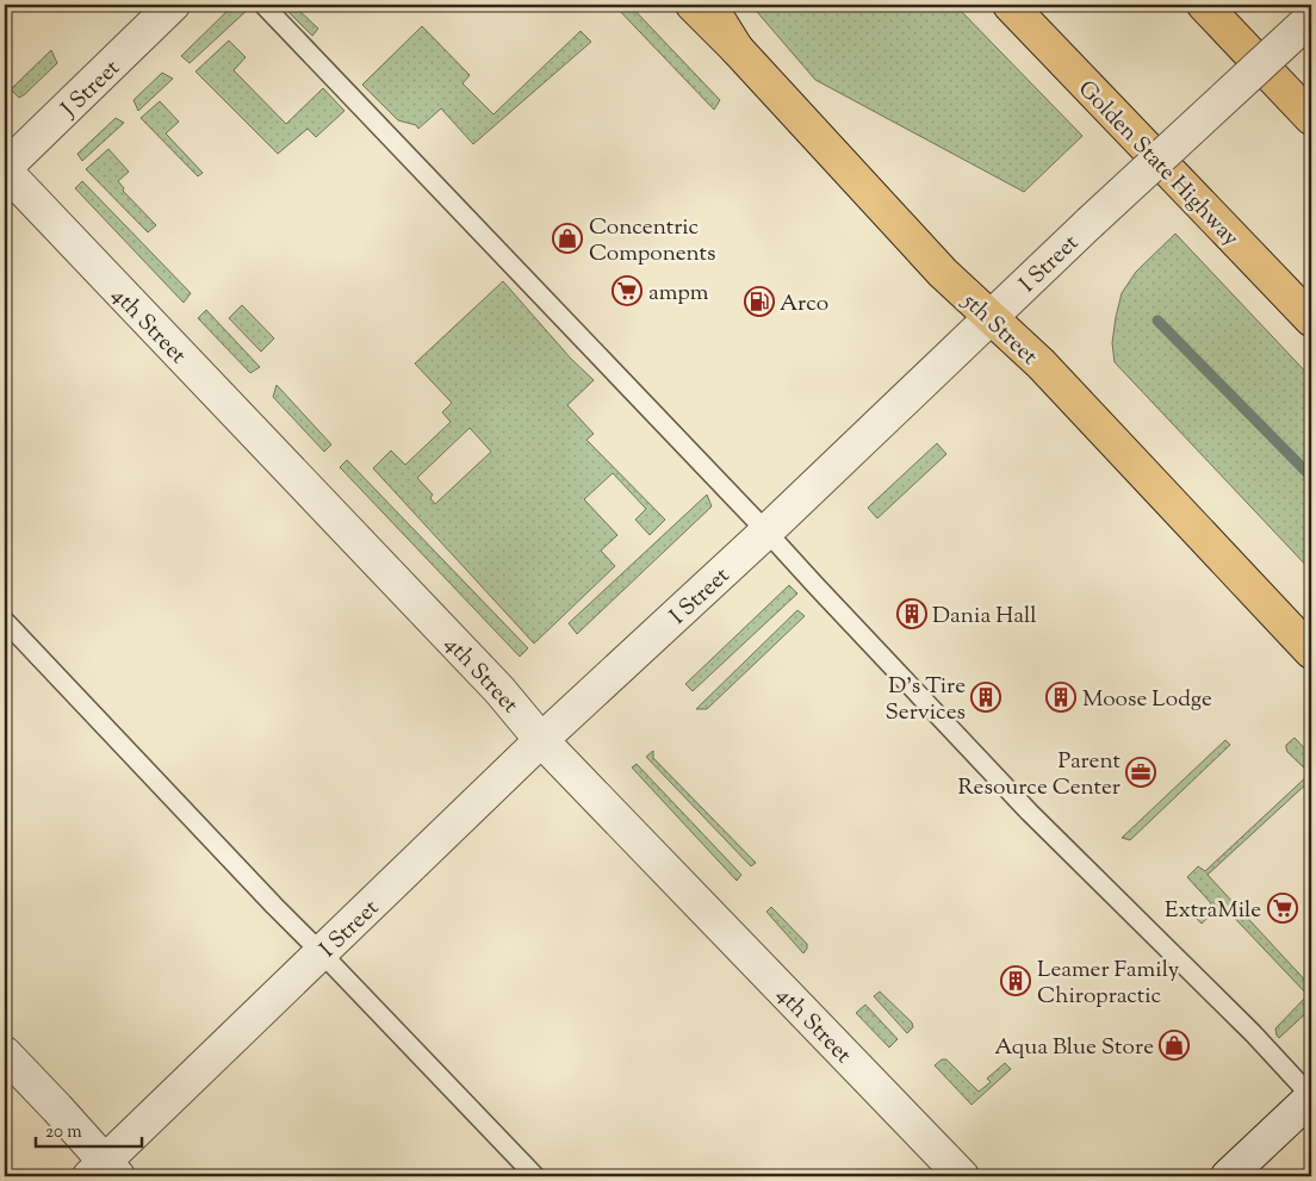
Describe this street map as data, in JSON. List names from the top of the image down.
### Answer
{
  "streets": {
    "main road": ["Golden State Highway", "5th Street"],
    "street": ["J Street", "I Street", "4th Street"]
  },
  "crossings": [
    ["J Street", "4th Street"],
    ["I Street", "4th Street"],
    ["I Street", "5th Street"]
  ],
  "places": {
    "shop": ["Concentric Components", "Aqua Blue Store"],
    "supermarket": ["ampm", "ExtraMile"],
    "fuel station": ["Arco"],
    "building": [
      "Dania Hall",
      "D's Tire Services",
      "Moose Lodge",
      "Leamer Family Chiropractic"
    ],
    "office": ["Parent Resource Center"]
  },
  "scale_bar": "20 m"
}
